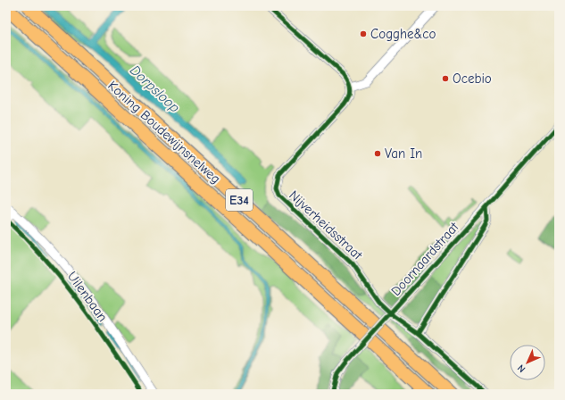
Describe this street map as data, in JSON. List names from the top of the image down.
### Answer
{
  "streets": {
    "highway": ["Koning Boudewijnsnelweg", "E34"],
    "street": ["Nijverheidsstraat", "Doornaardstraat", "Uilenbaan"]
  },
  "crossings": [
    ["Nijverheidsstraat", "Doornaardstraat"]
  ],
  "water": ["Dorpsloop"],
  "places": ["Cogghe&co", "Ocebio", "Van In"],
  "north": "bottom left"
}
